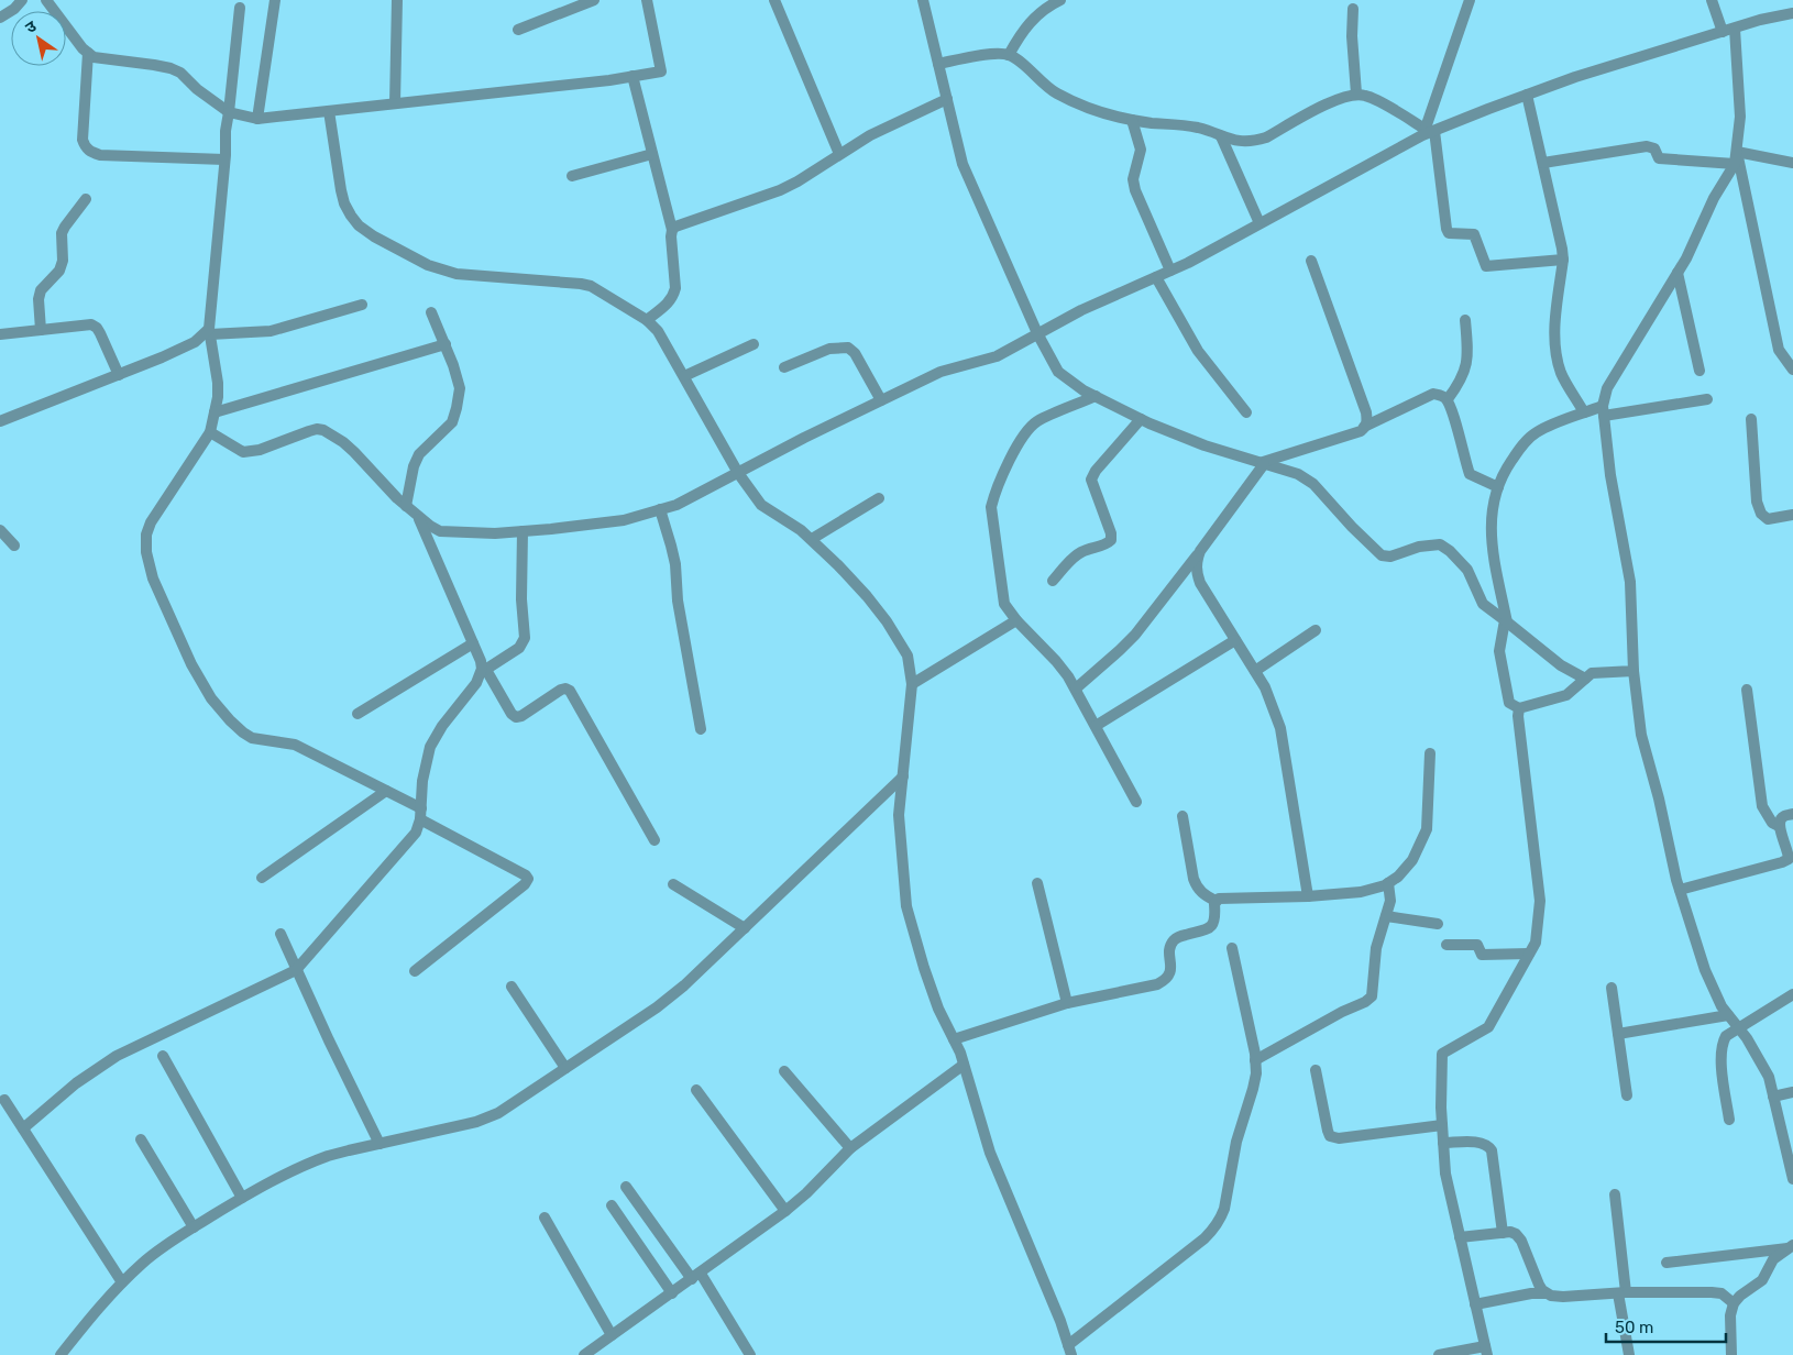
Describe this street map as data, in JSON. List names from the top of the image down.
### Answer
{
  "scale_bar": "50 m",
  "north": "top left"
}
